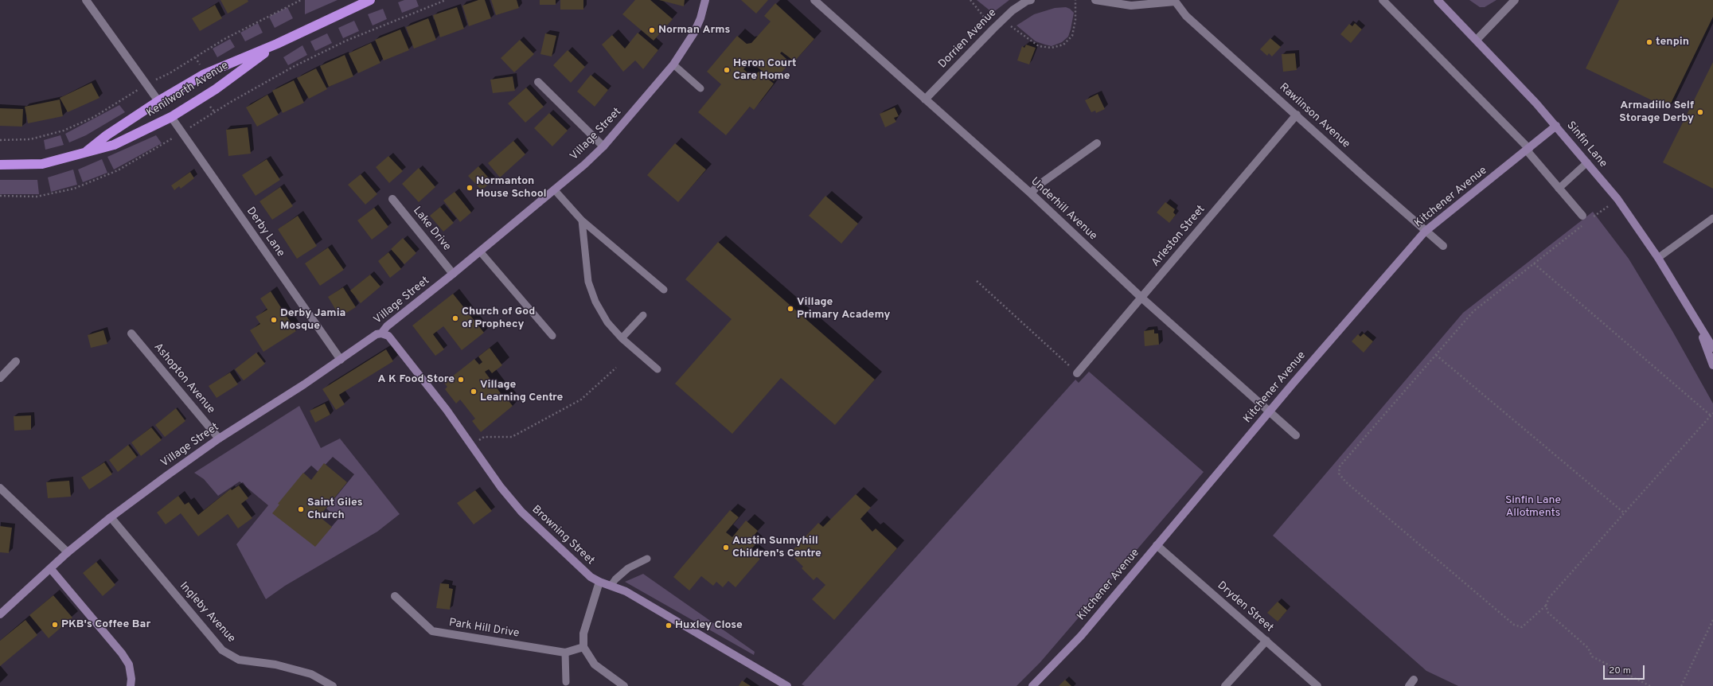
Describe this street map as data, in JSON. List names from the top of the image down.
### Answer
{
  "streets": {
    "highway": ["Kenilworth Avenue"],
    "street": [
      "Dorrien Avenue",
      "Rawlinson Avenue",
      "Village Street",
      "Sinfin Lane",
      "Kitchener Avenue",
      "Underhill Avenue",
      "Lake Drive",
      "Derby Lane",
      "Arleston Street",
      "Ashopton Avenue",
      "Browning Street",
      "Dryden Street",
      "Ingleby Avenue",
      "Park Hill Drive"
    ]
  },
  "crossings": [
    ["Dorrien Avenue", "Underhill Avenue"],
    ["Kenilworth Avenue", "Derby Lane"],
    ["Rawlinson Avenue", "Kitchener Avenue"],
    ["Rawlinson Avenue", "Arleston Street"],
    ["Village Street", "Lake Drive"],
    ["Village Street", "Derby Lane"],
    ["Village Street", "Ashopton Avenue"],
    ["Village Street", "Browning Street"],
    ["Village Street", "Ingleby Avenue"],
    ["Sinfin Lane", "Kitchener Avenue"],
    ["Kitchener Avenue", "Underhill Avenue"],
    ["Kitchener Avenue", "Dryden Street"],
    ["Underhill Avenue", "Arleston Street"]
  ],
  "parks": ["Sinfin Lane Allotments"],
  "places": [
    "Norman Arms",
    "tenpin",
    "Heron Court Care Home",
    "Armadillo Self Storage Derby",
    "Normanton House School",
    "Village Primary Academy",
    "Church of God of Prophecy",
    "Derby Jamia Mosque",
    "A K Food Store",
    "Village Learning Centre",
    "Saint Giles Church",
    "Austin Sunnyhill Children's Centre",
    "PKB's Coffee Bar",
    "Huxley Close"
  ],
  "scale_bar": "20 m"
}
